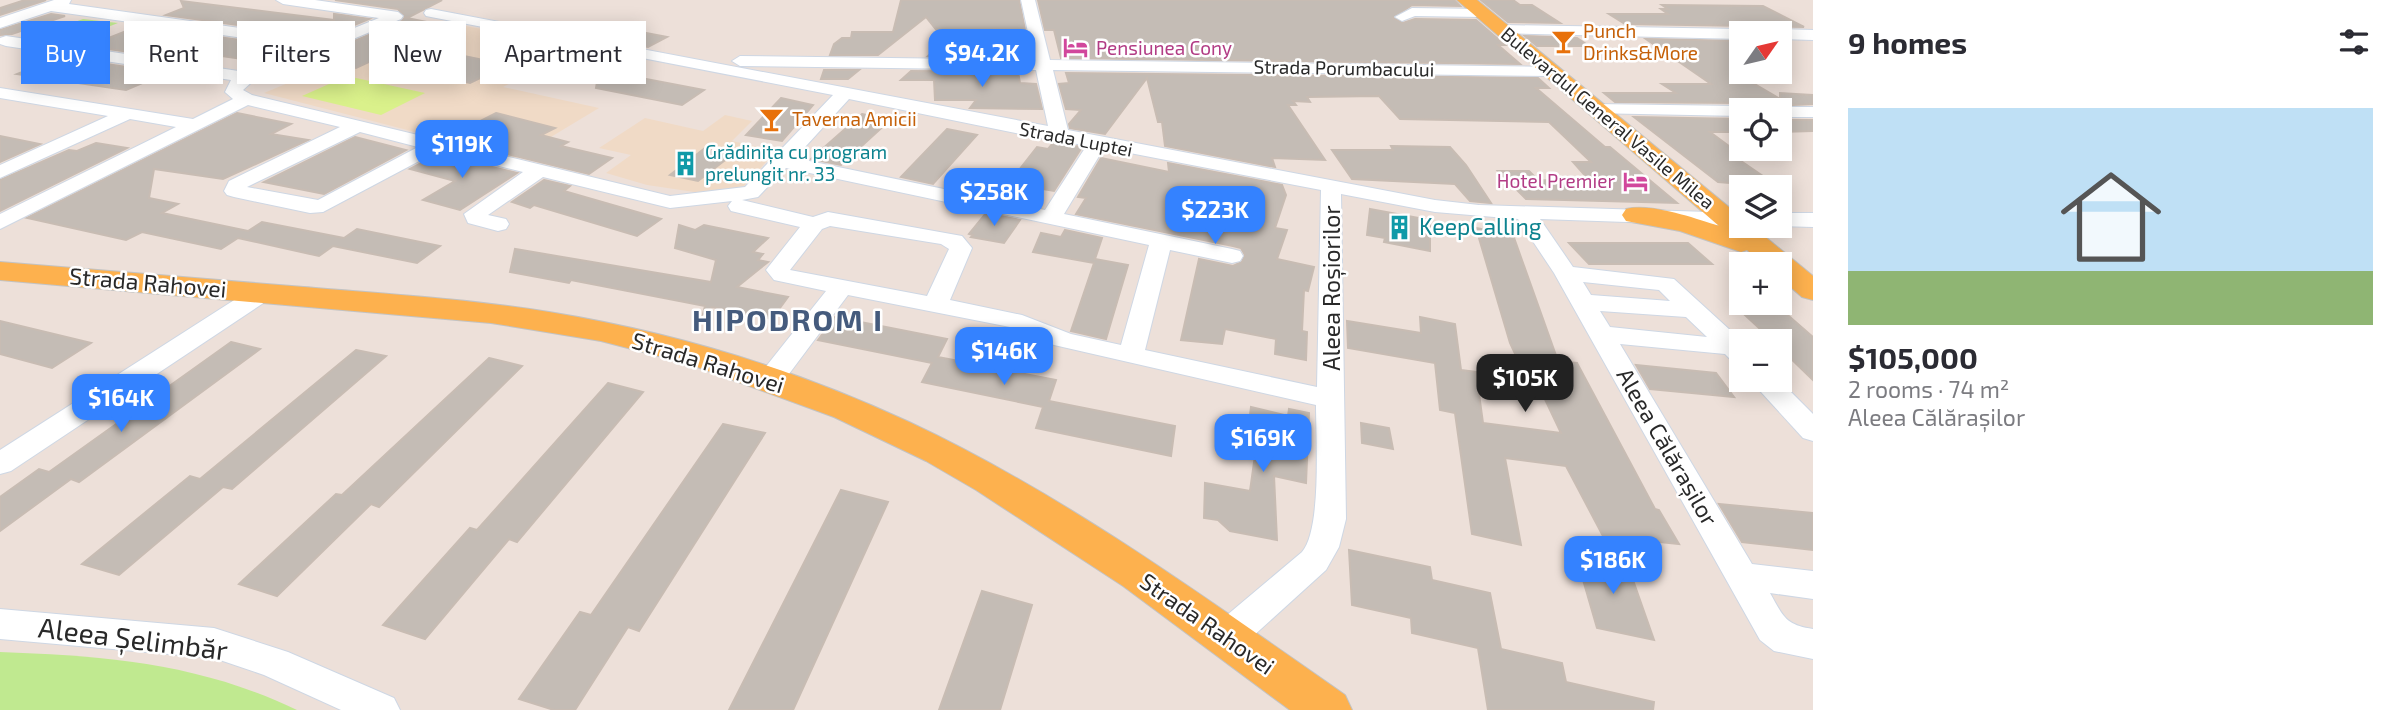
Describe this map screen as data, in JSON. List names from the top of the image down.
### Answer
{
  "streets": {
    "main road": ["Bulevardul General Vasile Milea", "Strada Rahovei"],
    "street": [
      "Strada Porumbacului",
      "Strada Luptei",
      "Aleea Roșiorilor",
      "Aleea Călărașilor",
      "Aleea Șelimbăr"
    ]
  },
  "crossings": [
    ["Strada Porumbacului", "Bulevardul General Vasile Milea"],
    ["Strada Porumbacului", "Strada Luptei"],
    ["Strada Luptei", "Aleea Roșiorilor"],
    ["Strada Luptei", "Aleea Călărașilor"],
    ["Strada Rahovei", "Aleea Roșiorilor"]
  ],
  "districts": ["HIPODROM I"],
  "places": {
    "bar": ["Punch Drinks&More", "Taverna Amicii"],
    "hotel": ["Pensiunea Cony", "Hotel Premier"],
    "building": ["Grădinița cu program prelungit nr. 33", "KeepCalling"]
  },
  "north": "top right",
  "page": {
    "heading": "9 homes",
    "map_buttons": ["+", "−"],
    "chip": [
      "Buy",
      "Rent",
      "Filters",
      "New",
      "Apartment"
    ],
    "price": [
      "$94.2K",
      "$119K",
      "$258K",
      "$223K",
      "$146K",
      "$105K",
      "$164K",
      "$169K",
      "$186K"
    ],
    "list": [
      {
        "name": "$105,000",
        "note": "2 rooms · 74 m² · Aleea Călărașilor"
      }
    ]
  }
}
